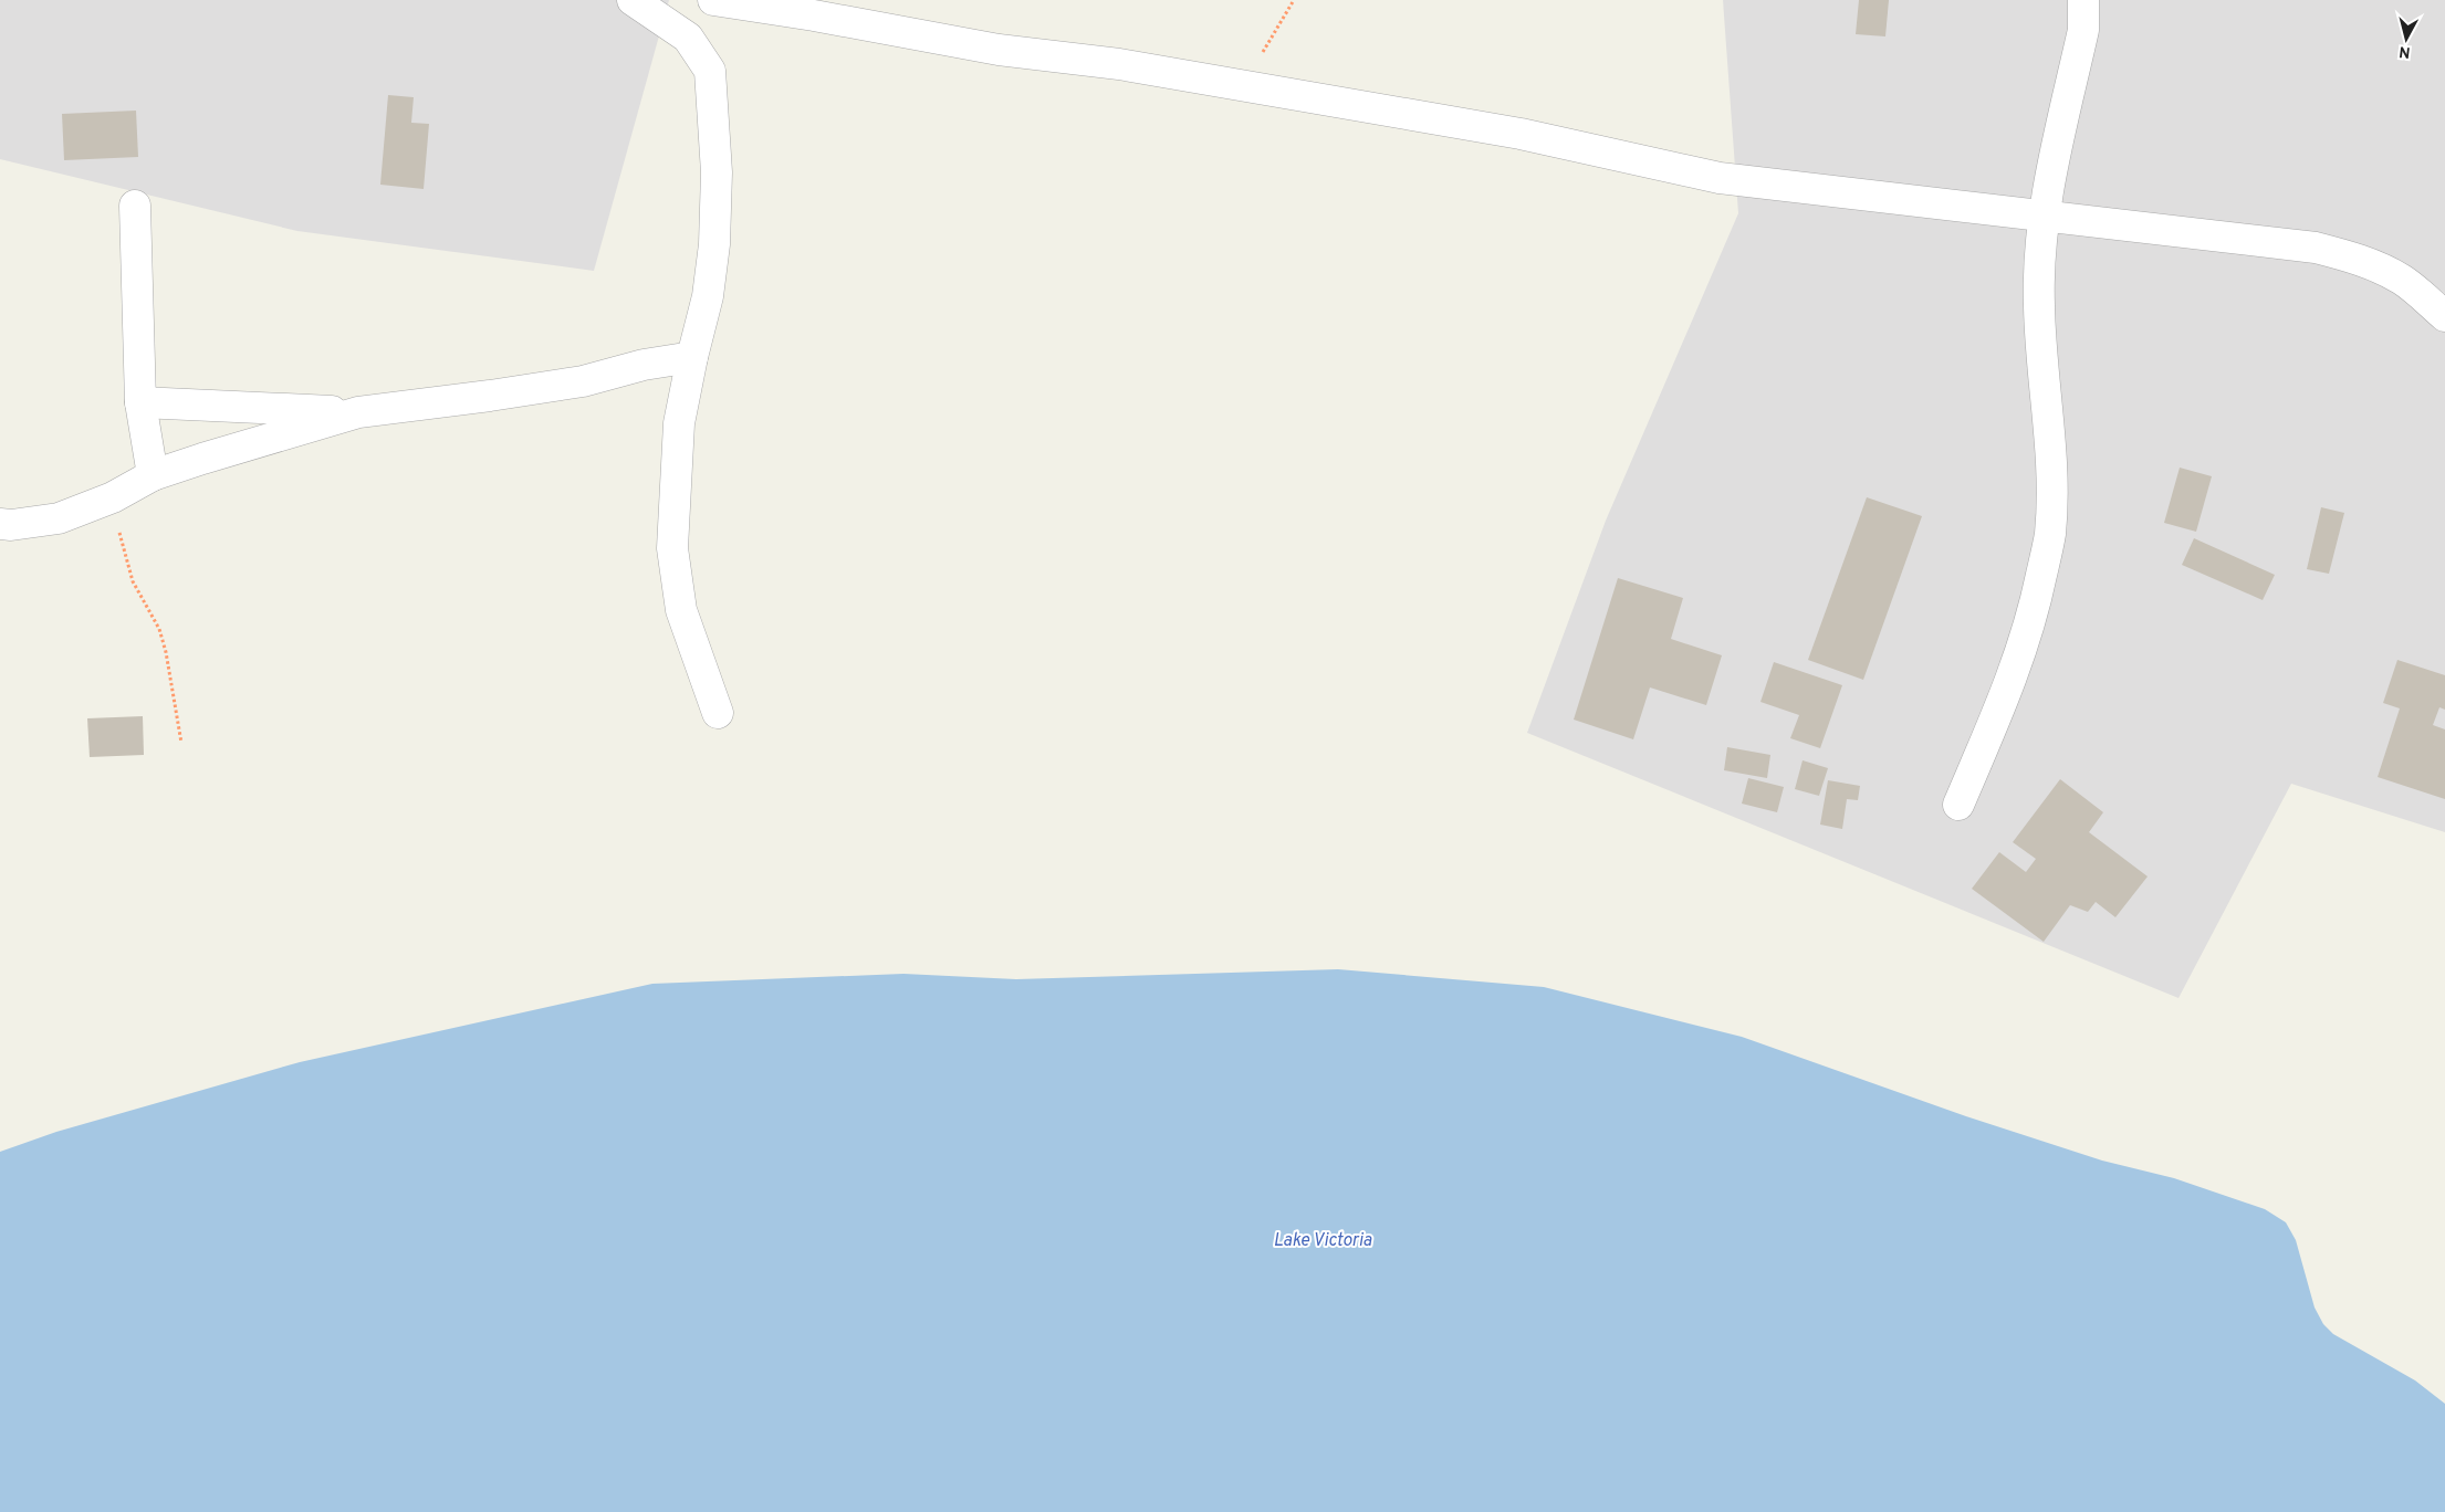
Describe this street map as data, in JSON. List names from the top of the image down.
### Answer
{
  "water": ["Lake Victoria"],
  "north": "bottom"
}
